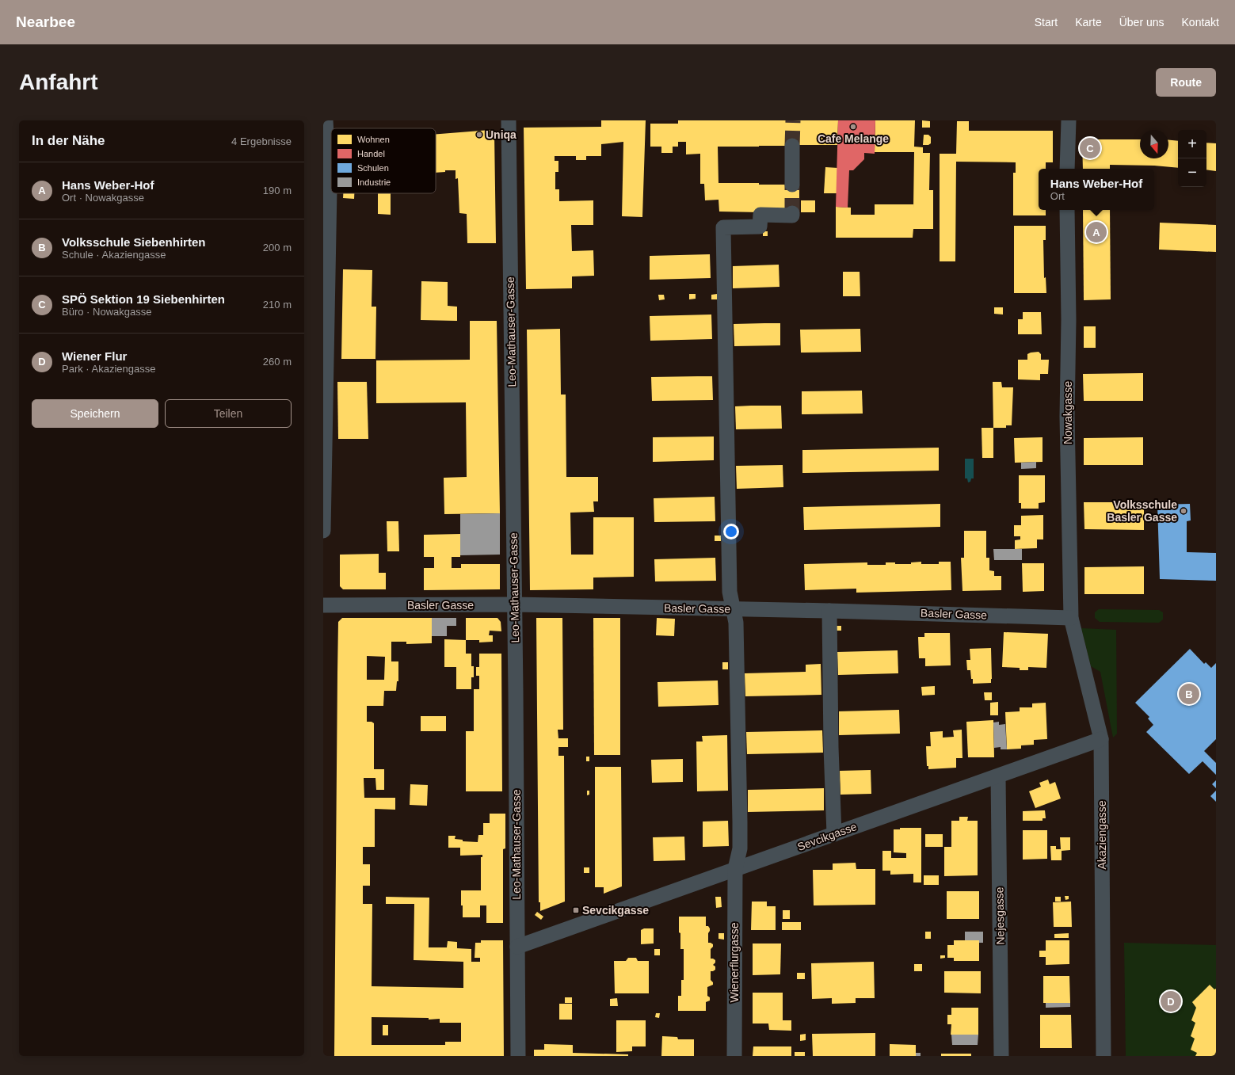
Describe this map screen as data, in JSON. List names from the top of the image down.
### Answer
{
  "streets": {
    "street": [
      "Leo-Mathauser-Gasse",
      "Nowakgasse",
      "Basler Gasse",
      "Akaziengasse",
      "Sevcikgasse",
      "Nejesgasse",
      "Wienerflurgasse"
    ]
  },
  "crossings": [
    ["Leo-Mathauser-Gasse", "Basler Gasse"],
    ["Leo-Mathauser-Gasse", "Sevcikgasse"],
    ["Nowakgasse", "Basler Gasse"],
    ["Nowakgasse", "Akaziengasse"],
    ["Basler Gasse", "Akaziengasse"],
    ["Basler Gasse", "Wienerflurgasse"],
    ["Akaziengasse", "Sevcikgasse"],
    ["Sevcikgasse", "Nejesgasse"],
    ["Sevcikgasse", "Wienerflurgasse"]
  ],
  "places": {
    "other": ["Cafe Melange", "Uniqa", "Volksschule Basler Gasse"],
    "transit": ["Sevcikgasse"]
  },
  "legend": [
    "Wohnen",
    "Handel",
    "Schulen",
    "Industrie"
  ],
  "north": "bottom",
  "page": {
    "header": "Nearbee",
    "nav": [
      "Start",
      "Karte",
      "Über uns",
      "Kontakt"
    ],
    "buttons": [
      "Route",
      ["Speichern", "Teilen"]
    ],
    "title": "Anfahrt",
    "heading": ["In der Nähe", "4 Ergebnisse"],
    "map_buttons": ["+", "−"],
    "pins": [
      "C",
      "A",
      "B",
      "D"
    ],
    "list": [
      {
        "mark": "A",
        "name": "Hans Weber-Hof",
        "note": "Ort · Nowakgasse",
        "value": "190 m"
      },
      {
        "mark": "B",
        "name": "Volksschule Siebenhirten",
        "note": "Schule · Akaziengasse",
        "value": "200 m"
      },
      {
        "mark": "C",
        "name": "SPÖ Sektion 19 Siebenhirten",
        "note": "Büro · Nowakgasse",
        "value": "210 m"
      },
      {
        "mark": "D",
        "name": "Wiener Flur",
        "note": "Park · Akaziengasse",
        "value": "260 m"
      }
    ],
    "popup": ["Hans Weber-Hof", "Ort"]
  }
}
